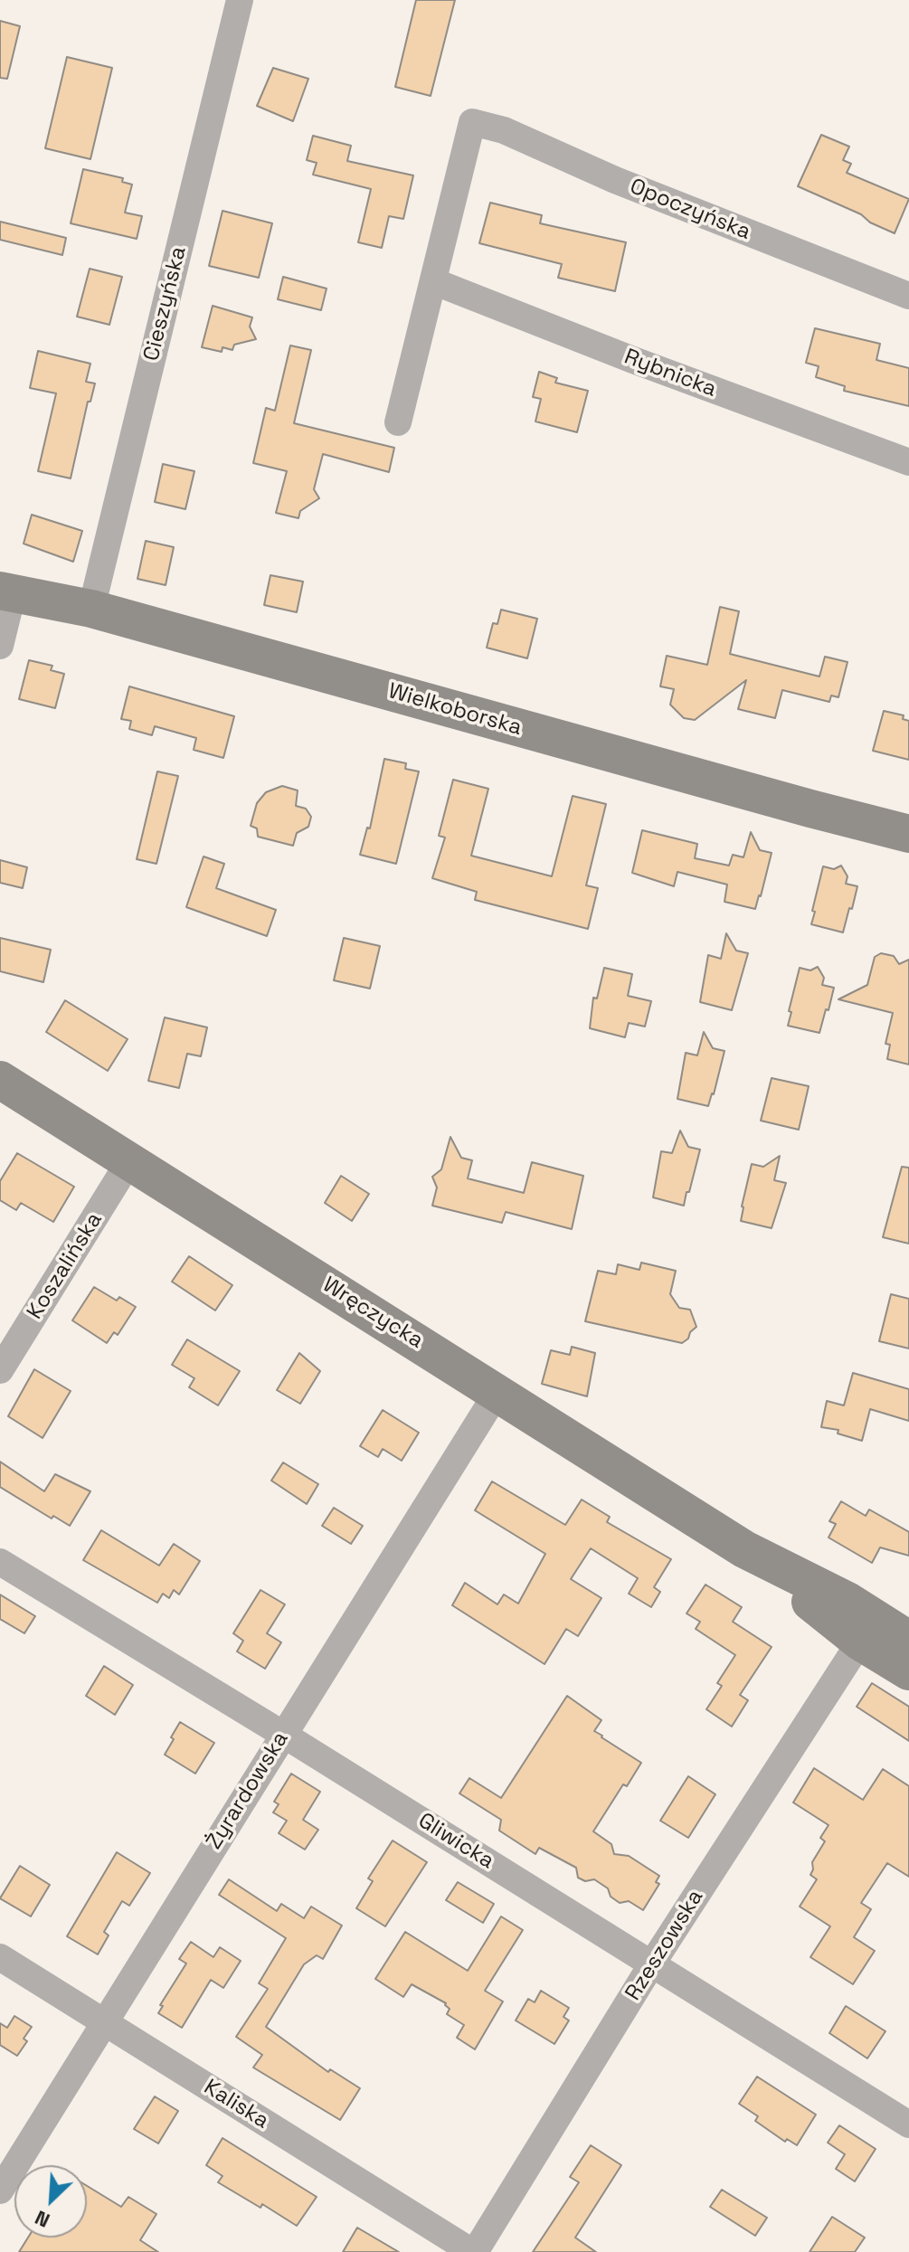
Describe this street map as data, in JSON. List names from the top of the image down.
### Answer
{
  "streets": {
    "main road": ["Wielkoborska", "Wręczycka"],
    "street": [
      "Opoczyńska",
      "Cieszyńska",
      "Rybnicka",
      "Koszalińska",
      "Żyrardowska",
      "Gliwicka",
      "Rzeszowska",
      "Kaliska"
    ]
  },
  "crossings": [
    ["Opoczyńska", "Rybnicka"],
    ["Cieszyńska", "Wielkoborska"],
    ["Koszalińska", "Wręczycka"],
    ["Wręczycka", "Żyrardowska"],
    ["Wręczycka", "Rzeszowska"],
    ["Żyrardowska", "Gliwicka"],
    ["Żyrardowska", "Kaliska"],
    ["Gliwicka", "Rzeszowska"],
    ["Rzeszowska", "Kaliska"]
  ],
  "north": "bottom left"
}
